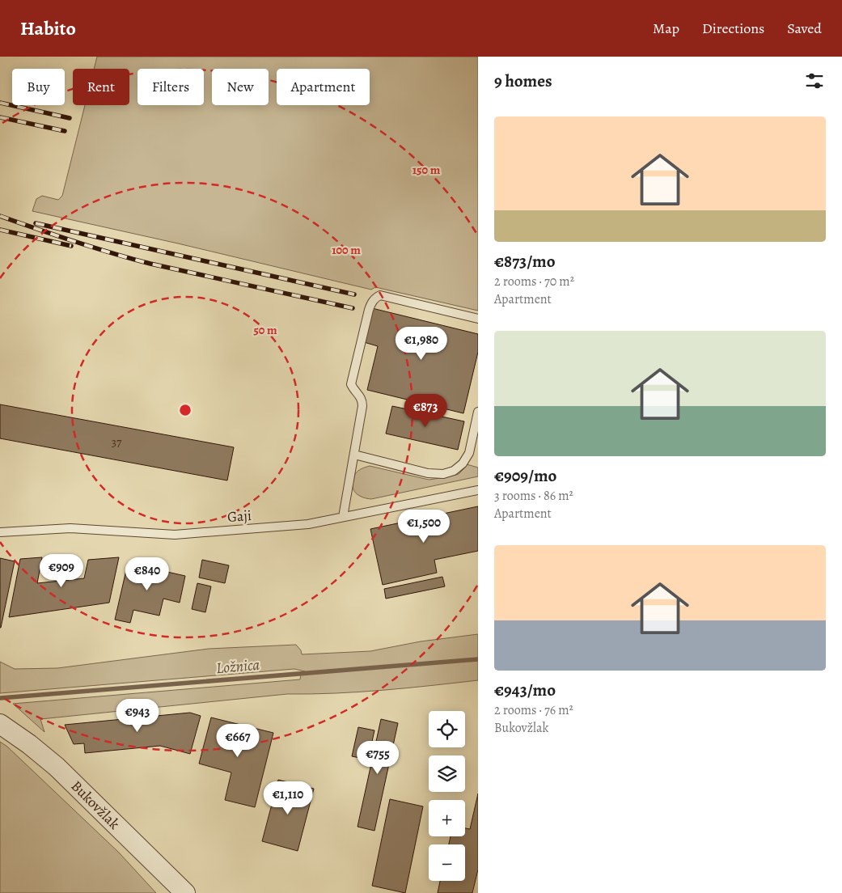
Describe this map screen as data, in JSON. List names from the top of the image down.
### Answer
{
  "streets": {
    "street": ["Bukovžlak"],
    "lane": ["Gaji"]
  },
  "water": ["Ložnica"],
  "house_numbers": ["37"],
  "page": {
    "header": "Habito",
    "nav": ["Map", "Directions", "Saved"],
    "heading": "9 homes",
    "chip": [
      "Buy",
      "Rent",
      "Filters",
      "New",
      "Apartment"
    ],
    "list": [
      {
        "name": "€873/mo",
        "note": "2 rooms · 70 m² · Apartment"
      },
      {
        "name": "€909/mo",
        "note": "3 rooms · 86 m² · Apartment"
      },
      {
        "name": "€943/mo",
        "note": "2 rooms · 76 m² · Bukovžlak"
      }
    ],
    "price": [
      "€1,980",
      "€873",
      "€1,500",
      "€909",
      "€840",
      "€943",
      "€667",
      "€755",
      "€1,110"
    ],
    "map_buttons": ["+", "−"]
  },
  "rings": ["150 m", "100 m", "50 m"]
}
